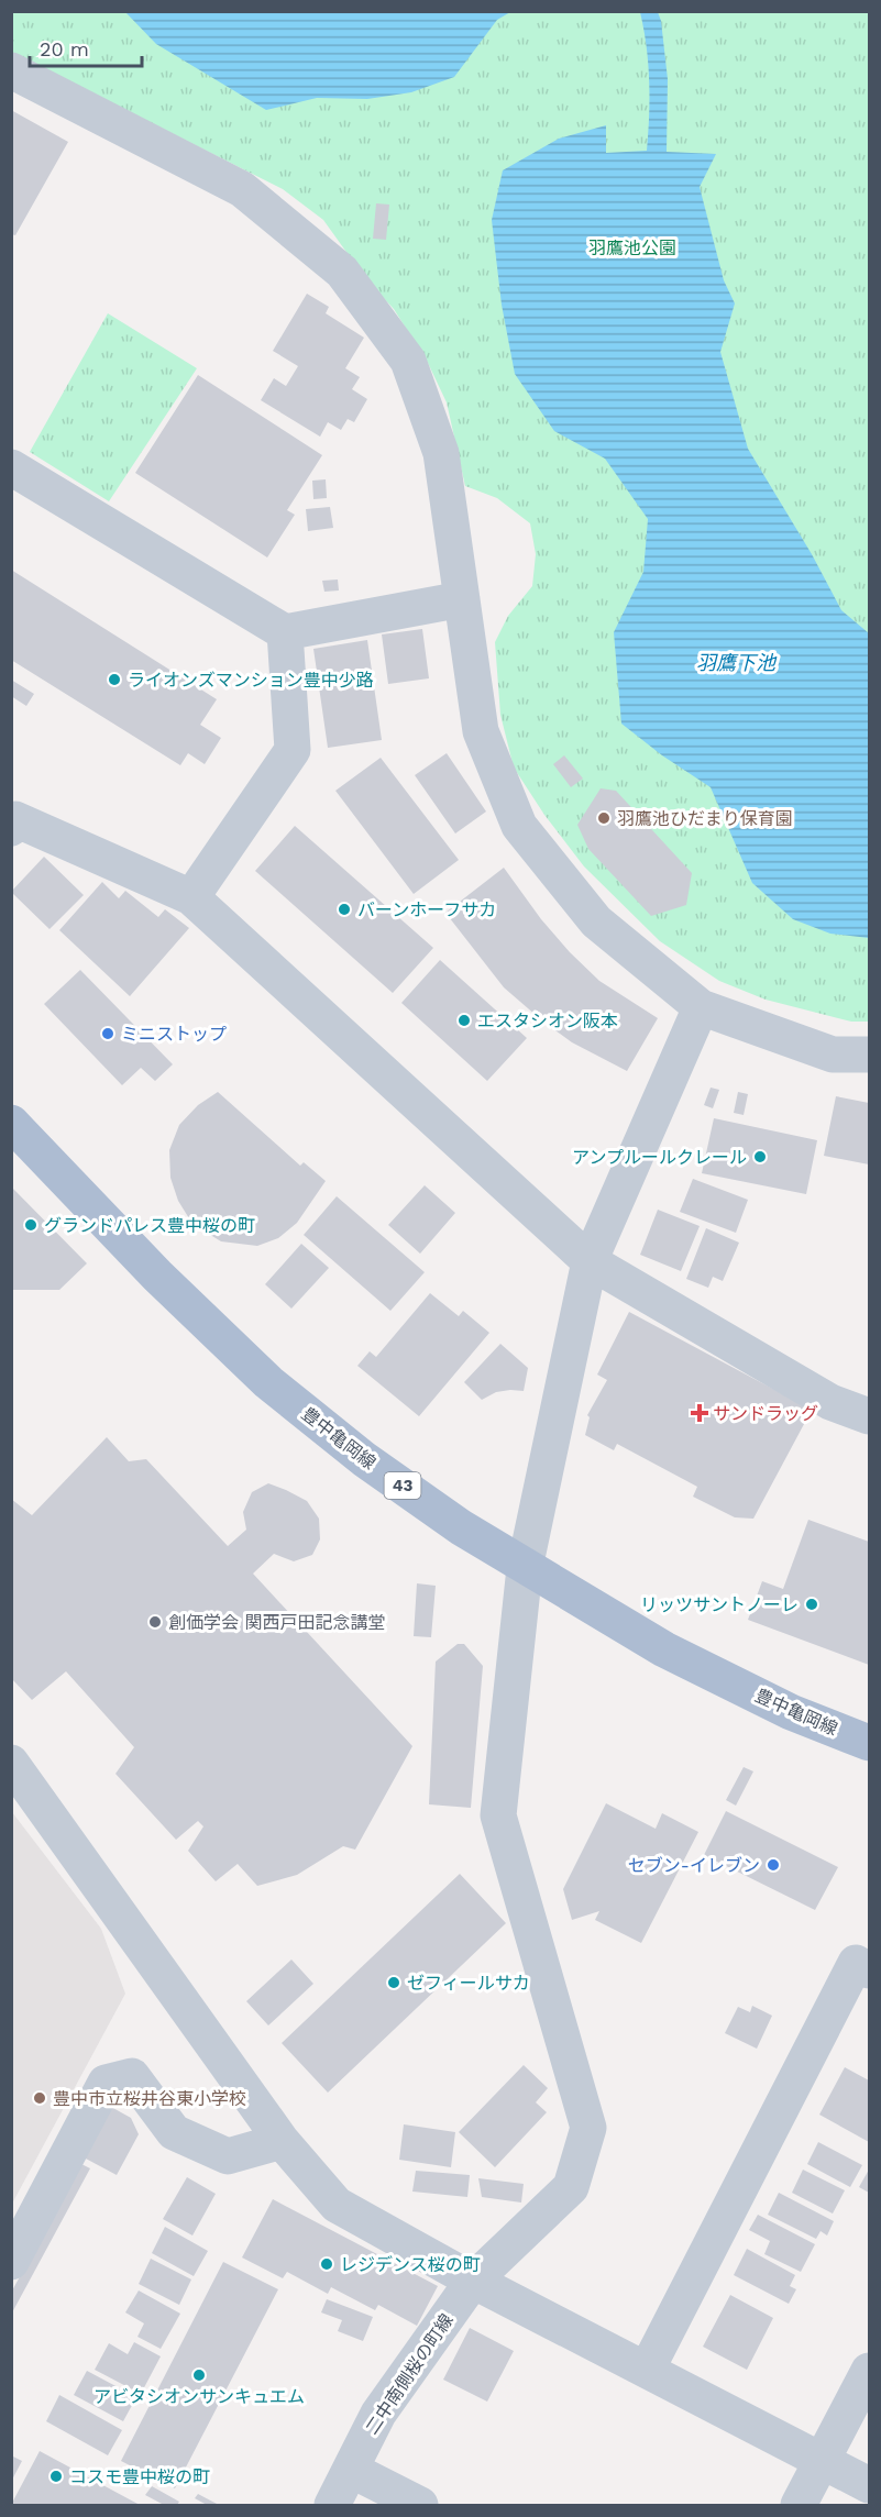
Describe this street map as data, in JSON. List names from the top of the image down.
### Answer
{
  "streets": {
    "main road": ["豊中亀岡線", "43"],
    "street": ["二中南側桜の町線"]
  },
  "crossings": [
    ["豊中亀岡線", "二中南側桜の町線"]
  ],
  "water": ["羽鷹下池"],
  "parks": ["羽鷹池公園"],
  "places": {
    "other": [
      "ライオンズマンション豊中少路",
      "羽鷹池ひだまり保育園",
      "バーンホーフサカ",
      "エスタシオン阪本",
      "ミニストップ",
      "アンプルールクレール",
      "グランドパレス豊中桜の町",
      "リッツサントノーレ",
      "創価学会 関西戸田記念講堂",
      "セブン-イレブン",
      "ゼフィールサカ",
      "豊中市立桜井谷東小学校",
      "レジデンス桜の町",
      "アビタシオンサンキュエム",
      "コスモ豊中桜の町"
    ],
    "health": ["サンドラッグ"]
  },
  "scale_bar": "20 m"
}
